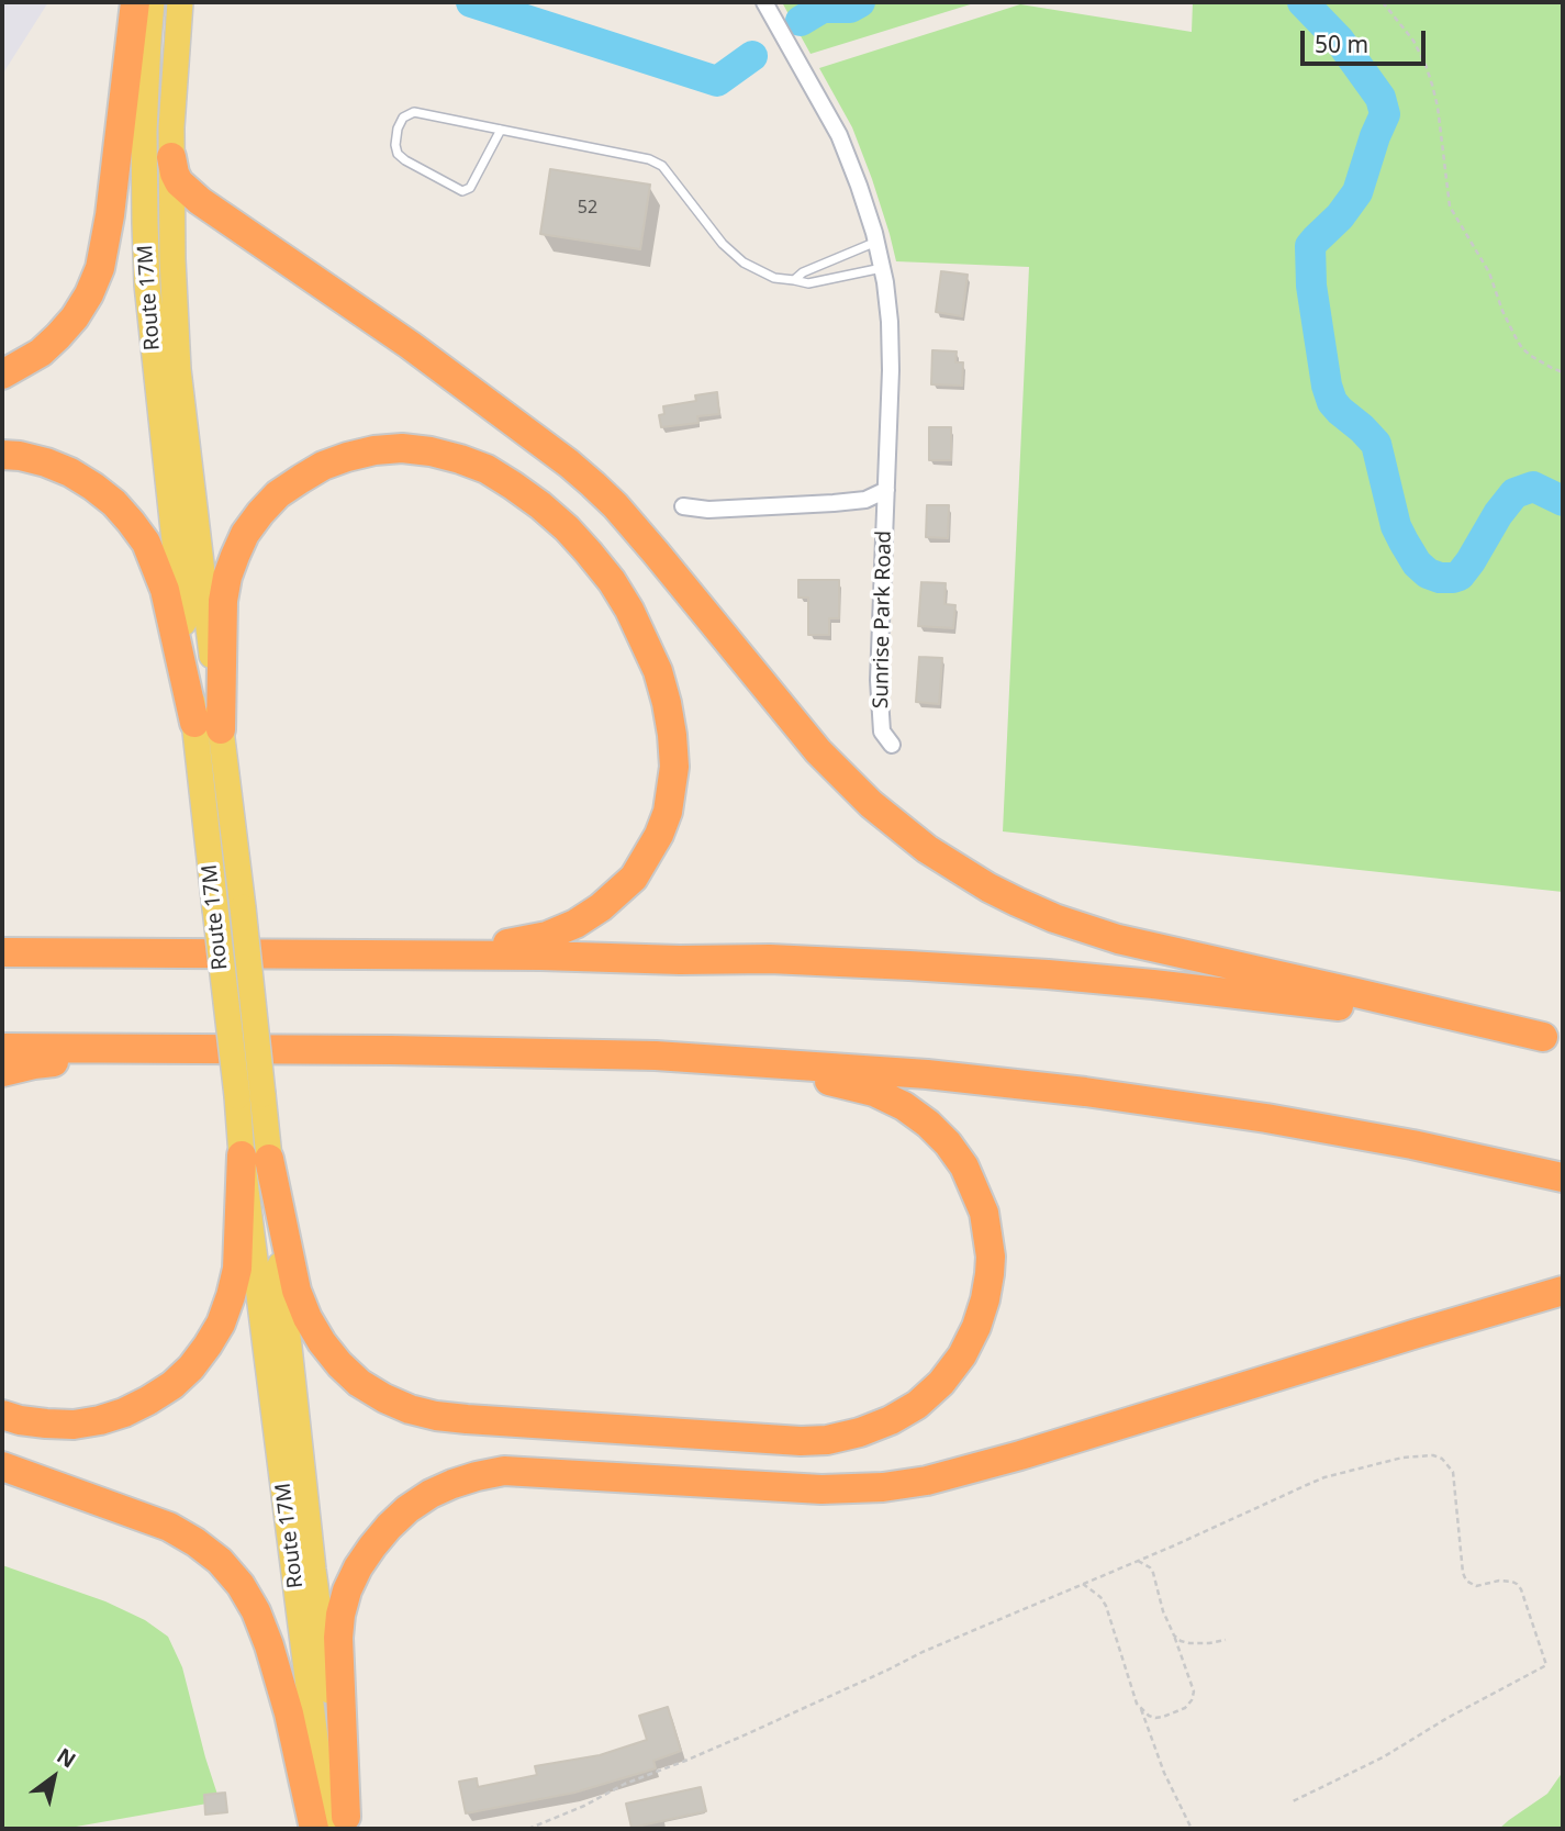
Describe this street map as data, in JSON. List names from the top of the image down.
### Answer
{
  "streets": {
    "main road": ["Route 17M"],
    "street": ["Sunrise Park Road"]
  },
  "house_numbers": ["52"],
  "scale_bar": "50 m",
  "north": "top right"
}
